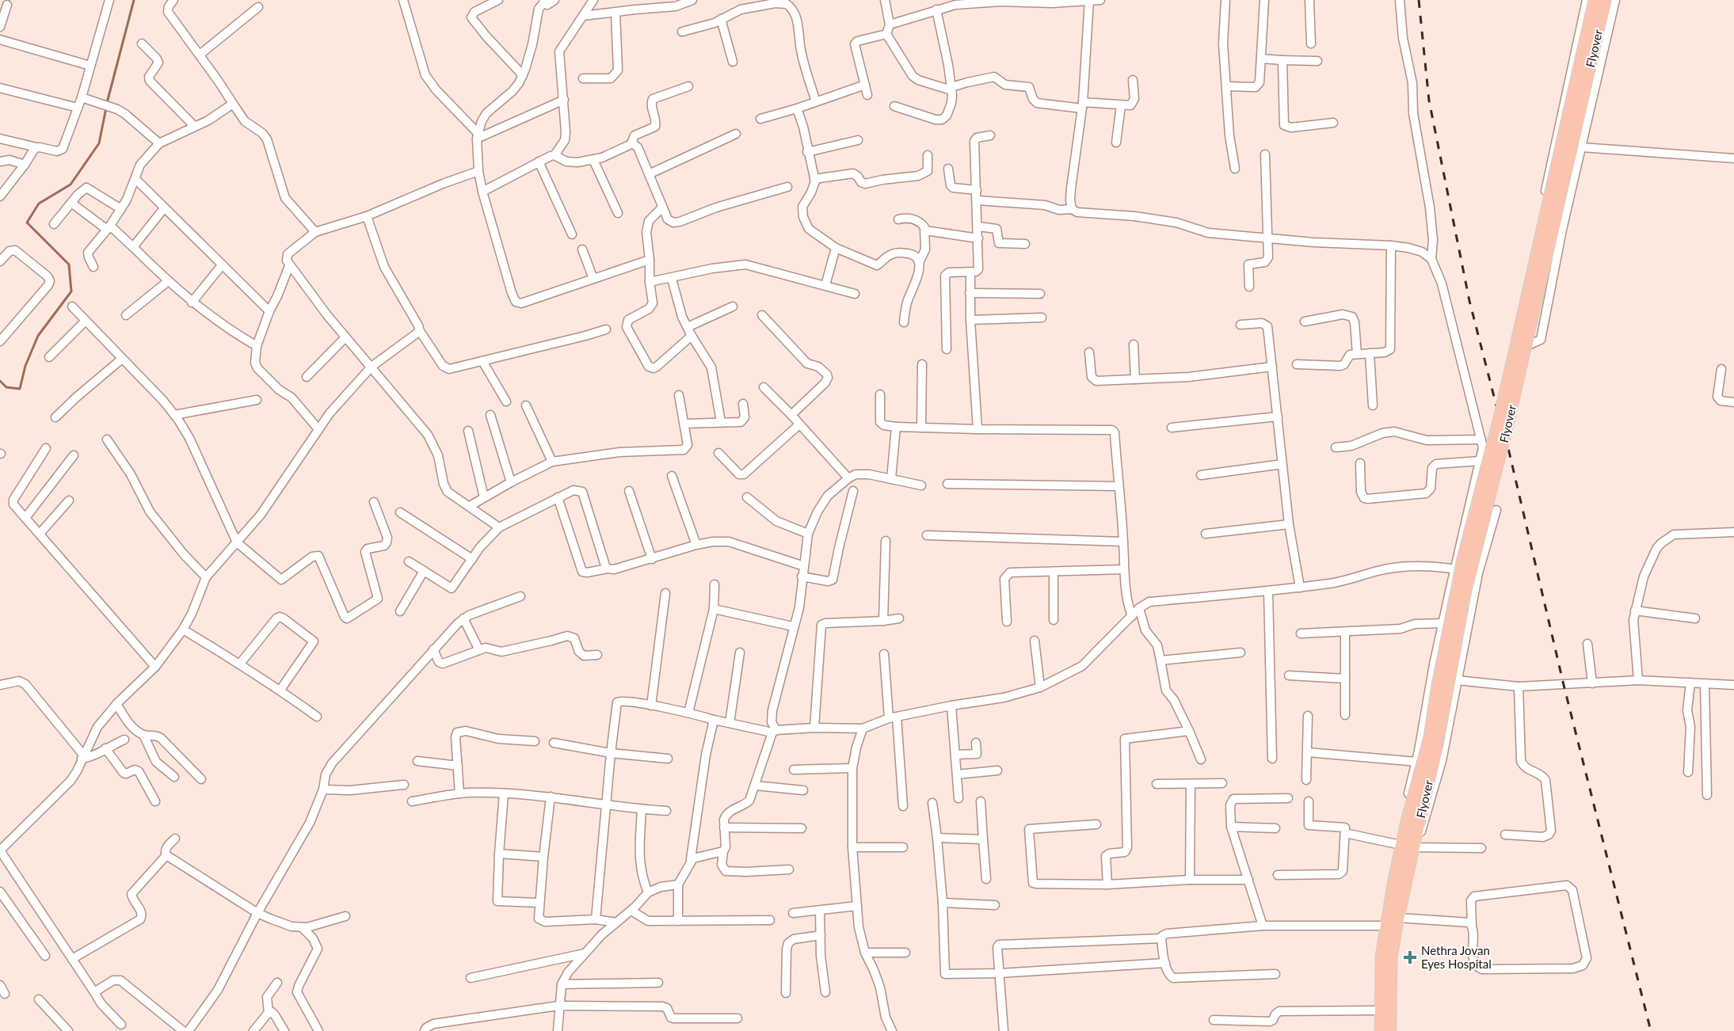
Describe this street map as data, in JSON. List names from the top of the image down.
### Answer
{
  "streets": {
    "highway": ["Flyover"]
  },
  "places": {
    "health": ["Nethra Jovan Eyes Hospital"]
  }
}
